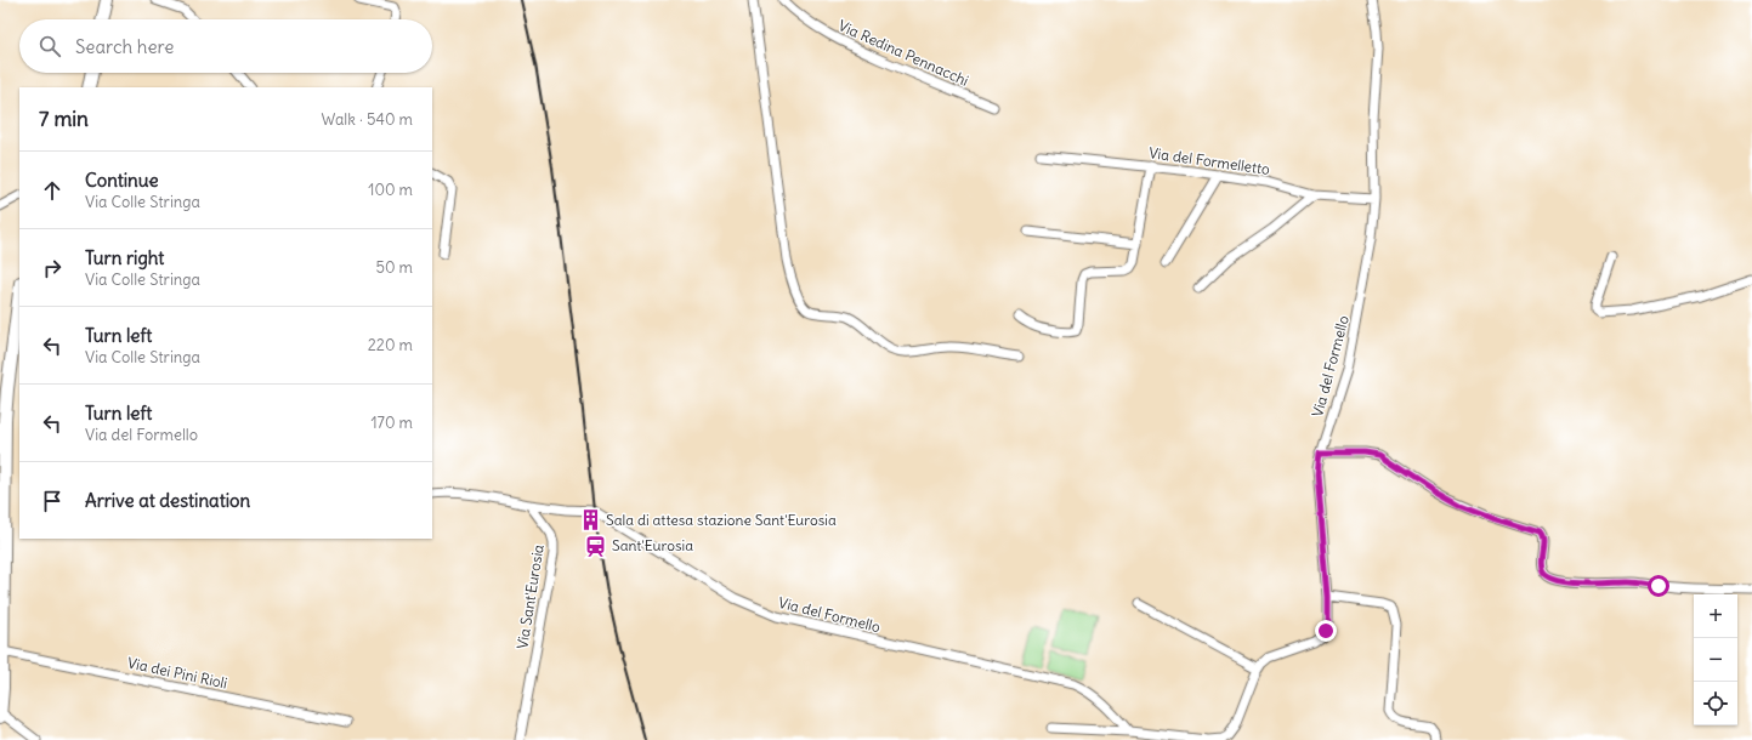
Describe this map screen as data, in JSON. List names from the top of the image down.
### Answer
{
  "streets": {
    "street": [
      "Via Redina Pennacchi",
      "Via del Formelletto",
      "Via del Formello",
      "Via Sant'Eurosia",
      "Via dei Pini Rioli"
    ]
  },
  "crossings": [
    ["Via del Formelletto", "Via del Formello"],
    ["Via del Formello", "Via Sant'Eurosia"]
  ],
  "places": {
    "building": ["Sala di attesa stazione Sant'Eurosia"],
    "station": ["Sant'Eurosia"]
  },
  "page": {
    "search": "Search here",
    "heading": ["7 min", "Walk · 540 m"],
    "list": [
      ["Continue", "Via Colle Stringa", "100 m"],
      ["Turn right", "Via Colle Stringa", "50 m"],
      ["Turn left", "Via Colle Stringa", "220 m"],
      ["Turn left", "Via del Formello", "170 m"],
      "Arrive at destination"
    ],
    "map_buttons": ["+", "−"]
  }
}
